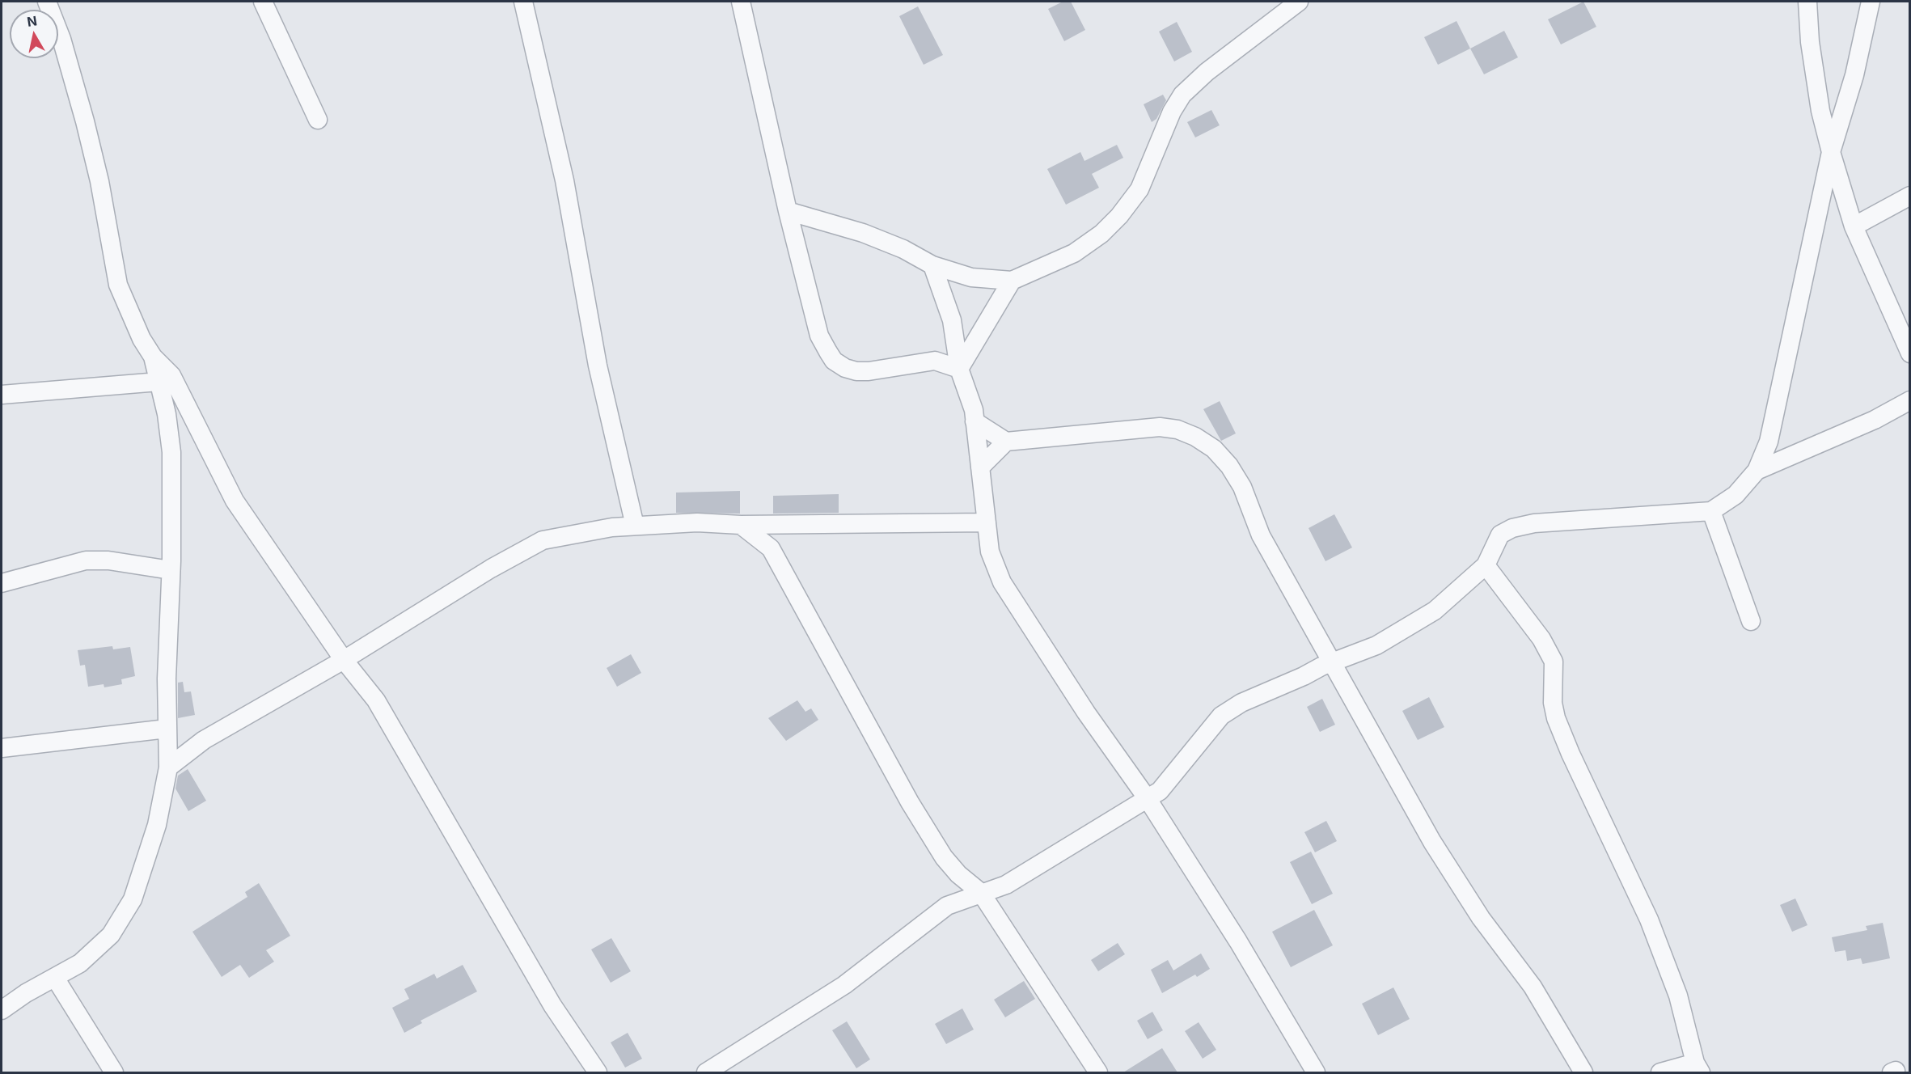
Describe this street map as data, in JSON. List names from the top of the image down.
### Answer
{
  "north": "top"
}
